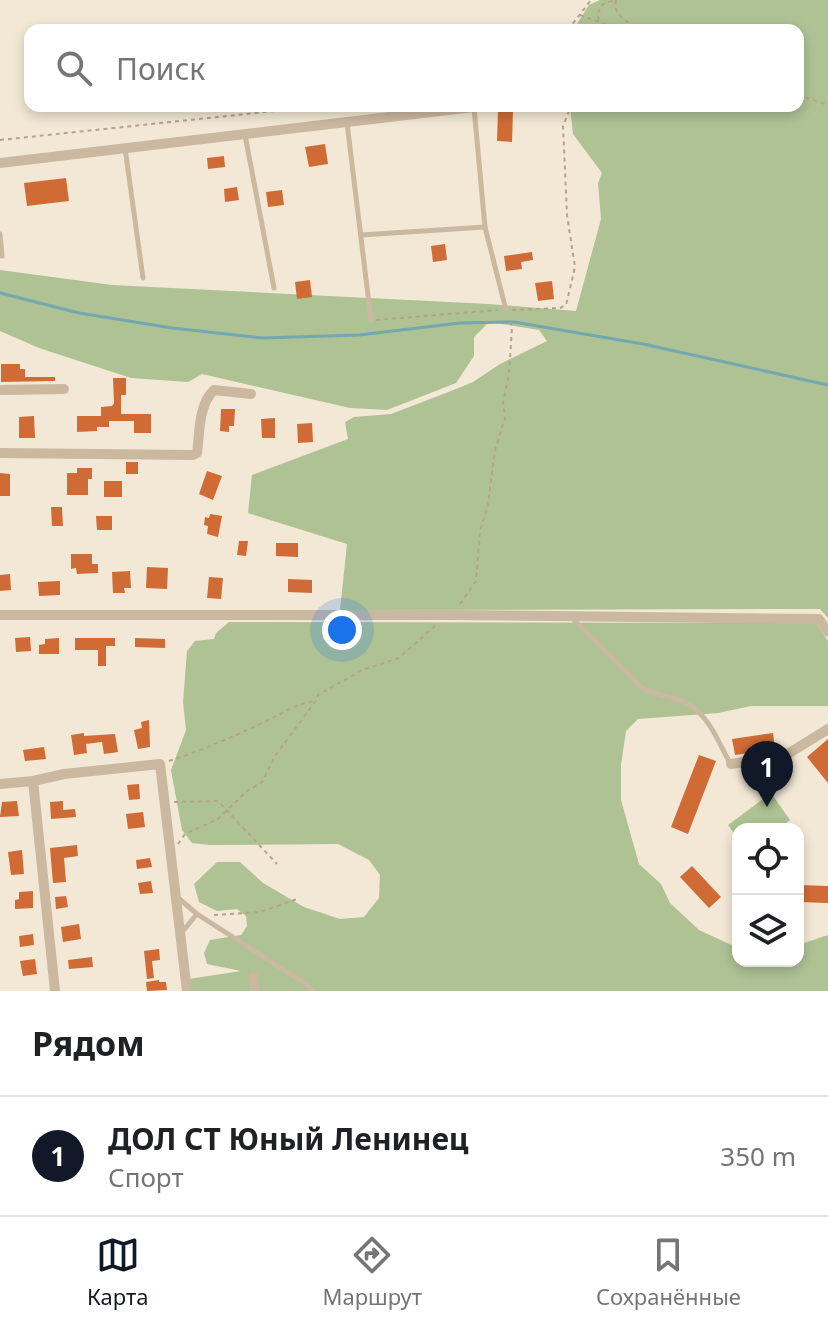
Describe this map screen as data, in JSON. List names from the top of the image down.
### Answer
{
  "page": {
    "search": "Поиск",
    "pins": "1",
    "heading": "Рядом",
    "list": [
      {
        "mark": "1",
        "name": "ДОЛ СТ Юный Ленинец",
        "note": "Спорт",
        "value": "350 m"
      }
    ],
    "nav": ["Карта", "Маршрут", "Сохранённые"]
  }
}
